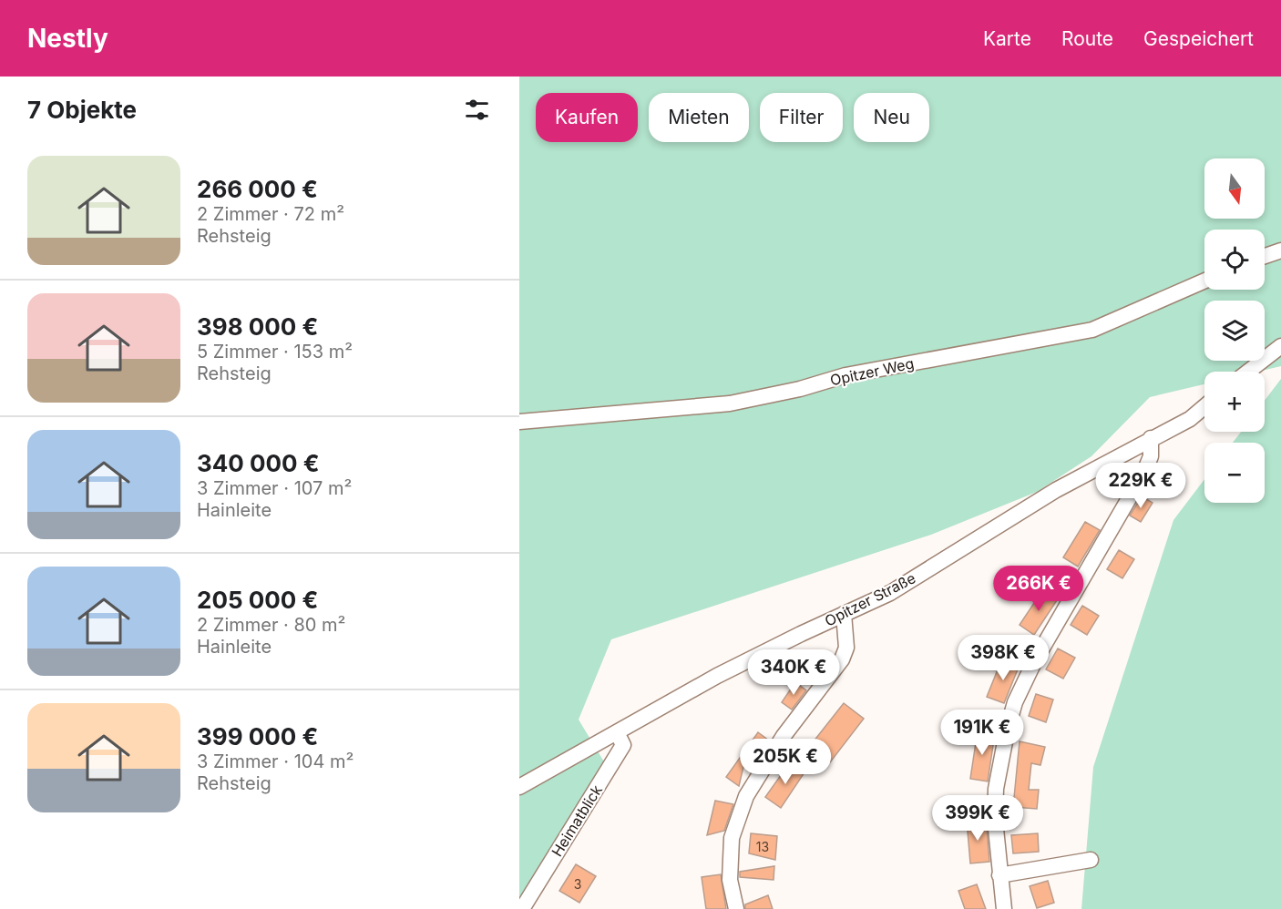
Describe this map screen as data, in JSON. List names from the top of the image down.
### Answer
{
  "streets": {
    "street": ["Opitzer Weg", "Opitzer Straße", "Heimatblick"]
  },
  "crossings": [
    ["Opitzer Straße", "Heimatblick"]
  ],
  "house_numbers": ["13", "3"],
  "north": "bottom",
  "page": {
    "header": "Nestly",
    "nav": ["Karte", "Route", "Gespeichert"],
    "heading": "7 Objekte",
    "chip": [
      "Kaufen",
      "Mieten",
      "Filter",
      "Neu"
    ],
    "list": [
      {
        "name": "266 000 €",
        "note": "2 Zimmer · 72 m² · Rehsteig"
      },
      {
        "name": "398 000 €",
        "note": "5 Zimmer · 153 m² · Rehsteig"
      },
      {
        "name": "340 000 €",
        "note": "3 Zimmer · 107 m² · Hainleite"
      },
      {
        "name": "205 000 €",
        "note": "2 Zimmer · 80 m² · Hainleite"
      },
      {
        "name": "399 000 €",
        "note": "3 Zimmer · 104 m² · Rehsteig"
      }
    ],
    "map_buttons": ["+", "−"],
    "price": [
      "229K €",
      "266K €",
      "398K €",
      "340K €",
      "191K €",
      "205K €",
      "399K €"
    ]
  }
}
